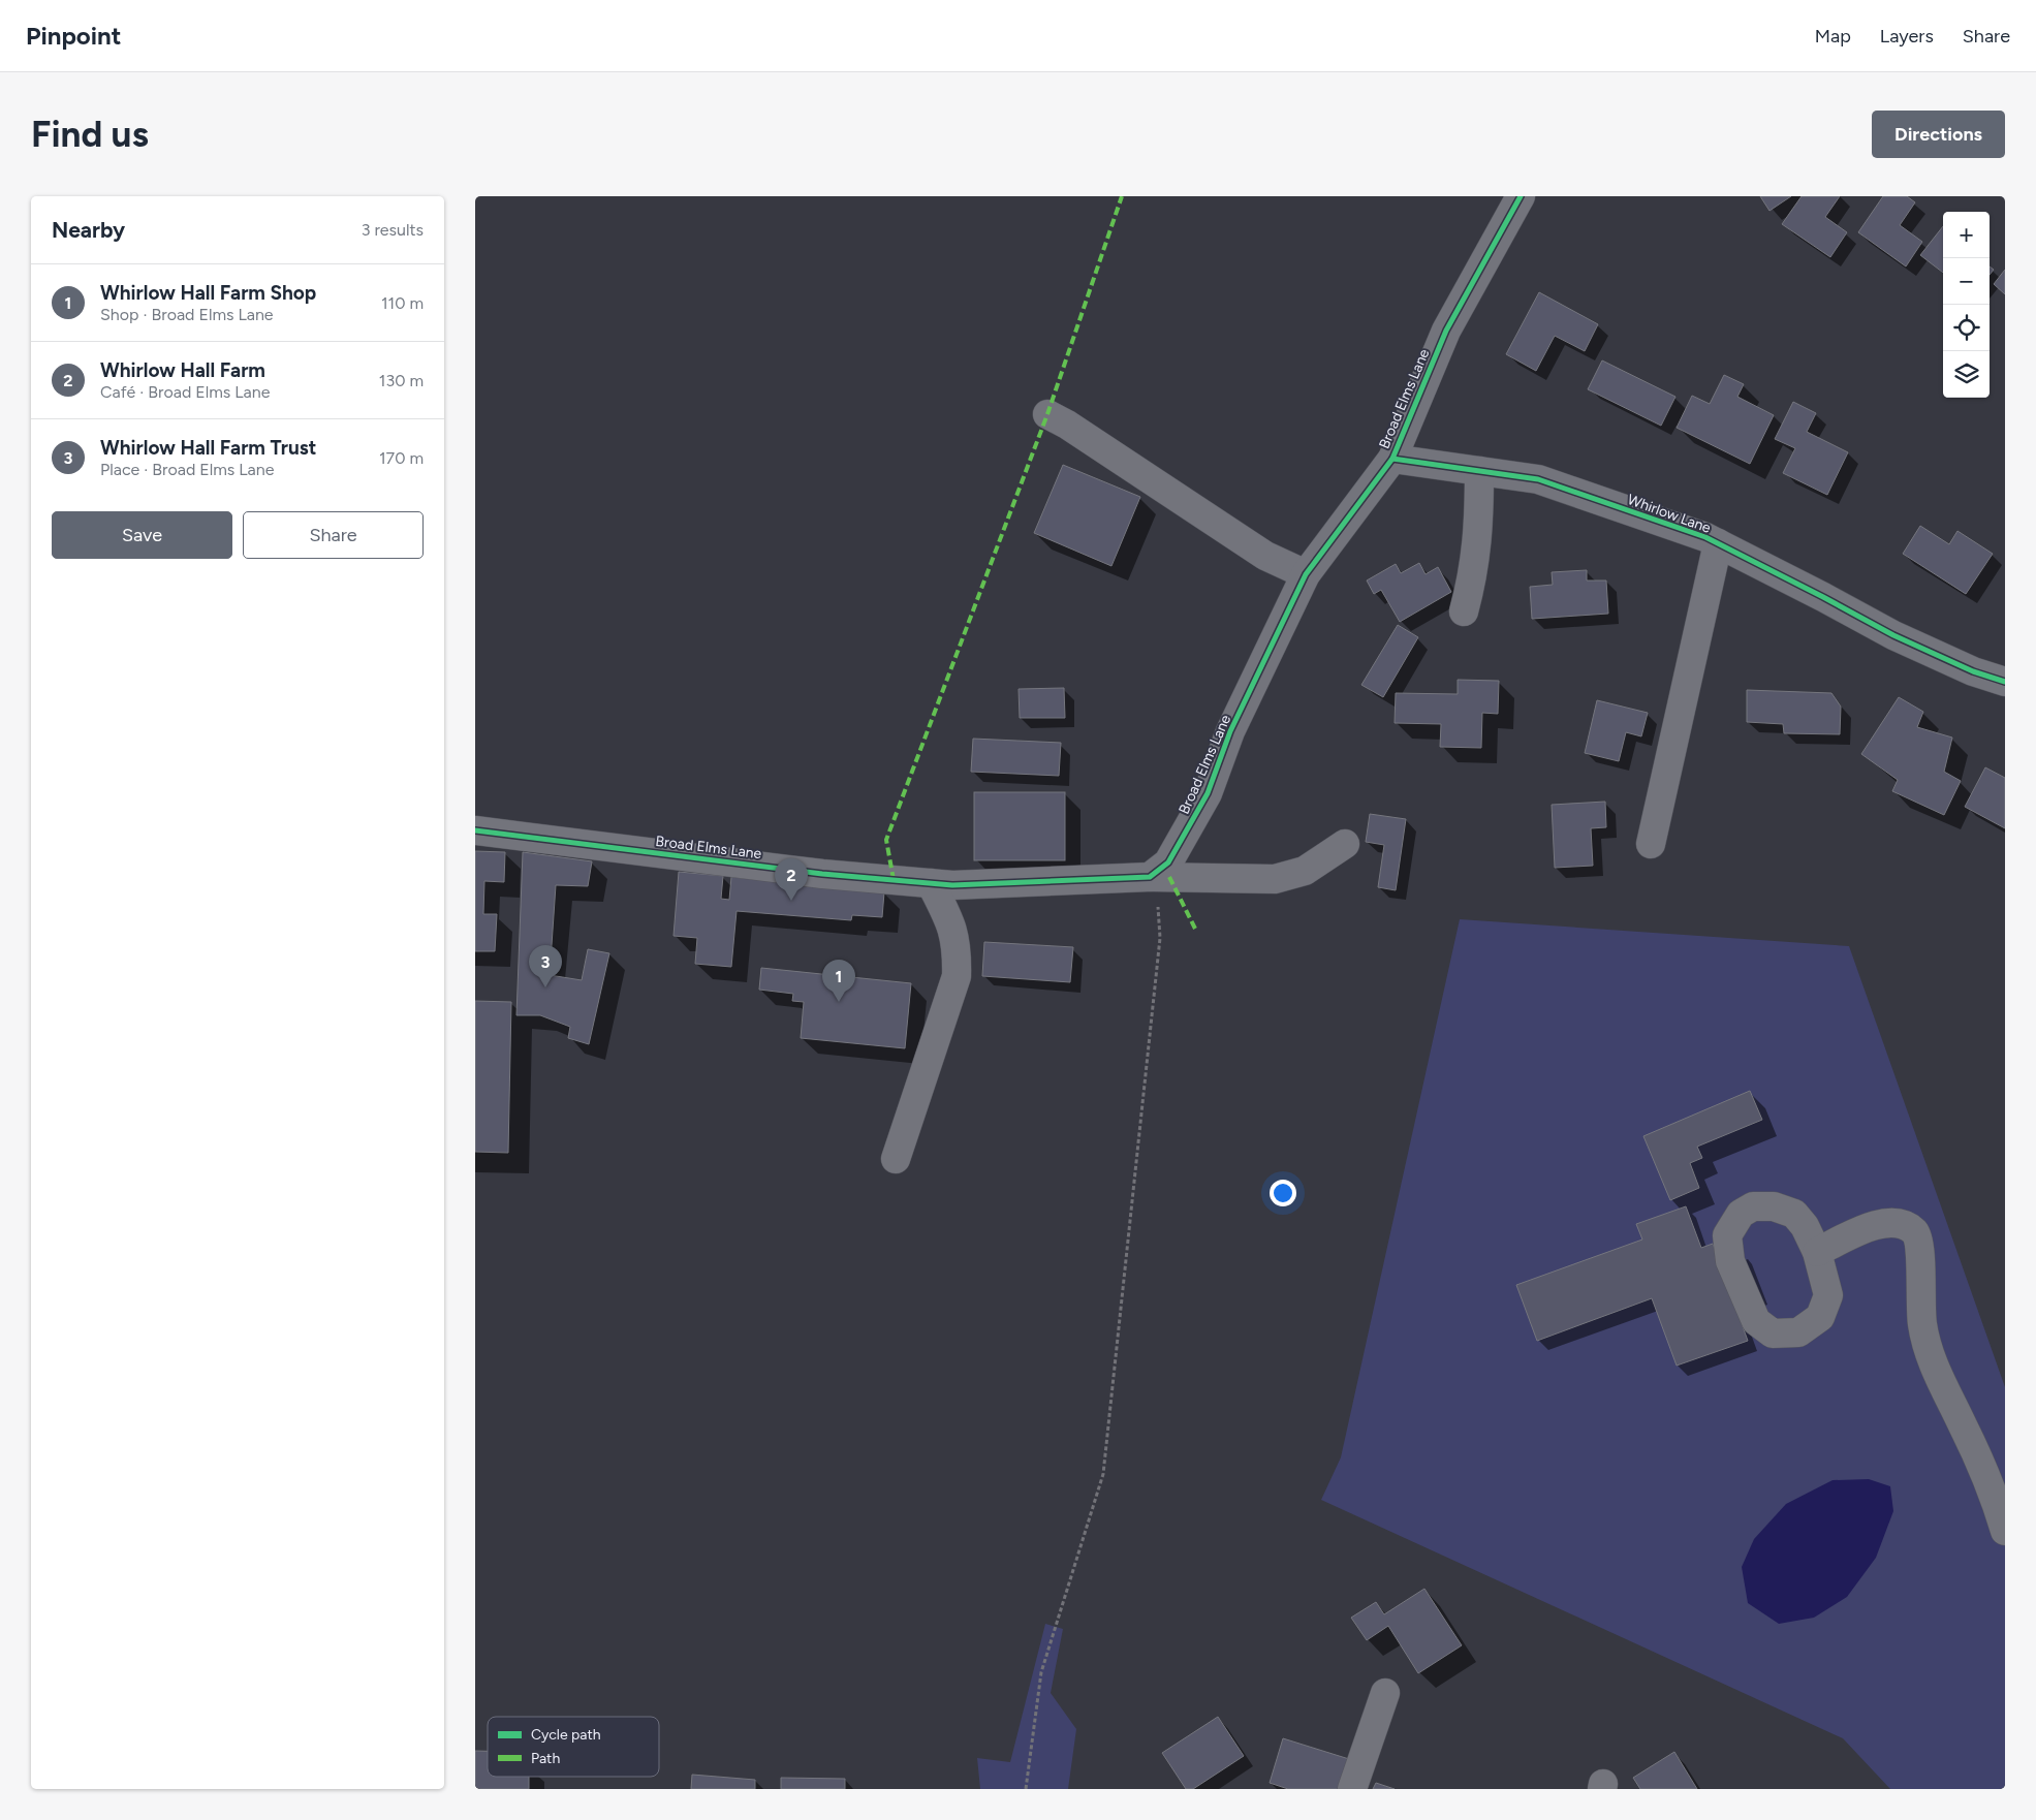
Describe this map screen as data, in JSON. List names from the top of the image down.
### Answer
{
  "streets": {
    "street": ["Broad Elms Lane", "Whirlow Lane"]
  },
  "crossings": [
    ["Broad Elms Lane", "Whirlow Lane"]
  ],
  "legend": ["Cycle path", "Path"],
  "page": {
    "header": "Pinpoint",
    "nav": ["Map", "Layers", "Share"],
    "buttons": [
      "Directions",
      ["Save", "Share"]
    ],
    "title": "Find us",
    "heading": ["Nearby", "3 results"],
    "map_buttons": ["+", "−"],
    "list": [
      {
        "mark": "1",
        "name": "Whirlow Hall Farm Shop",
        "note": "Shop · Broad Elms Lane",
        "value": "110 m"
      },
      {
        "mark": "2",
        "name": "Whirlow Hall Farm",
        "note": "Café · Broad Elms Lane",
        "value": "130 m"
      },
      {
        "mark": "3",
        "name": "Whirlow Hall Farm Trust",
        "note": "Place · Broad Elms Lane",
        "value": "170 m"
      }
    ],
    "pins": ["2", "3", "1"]
  }
}
